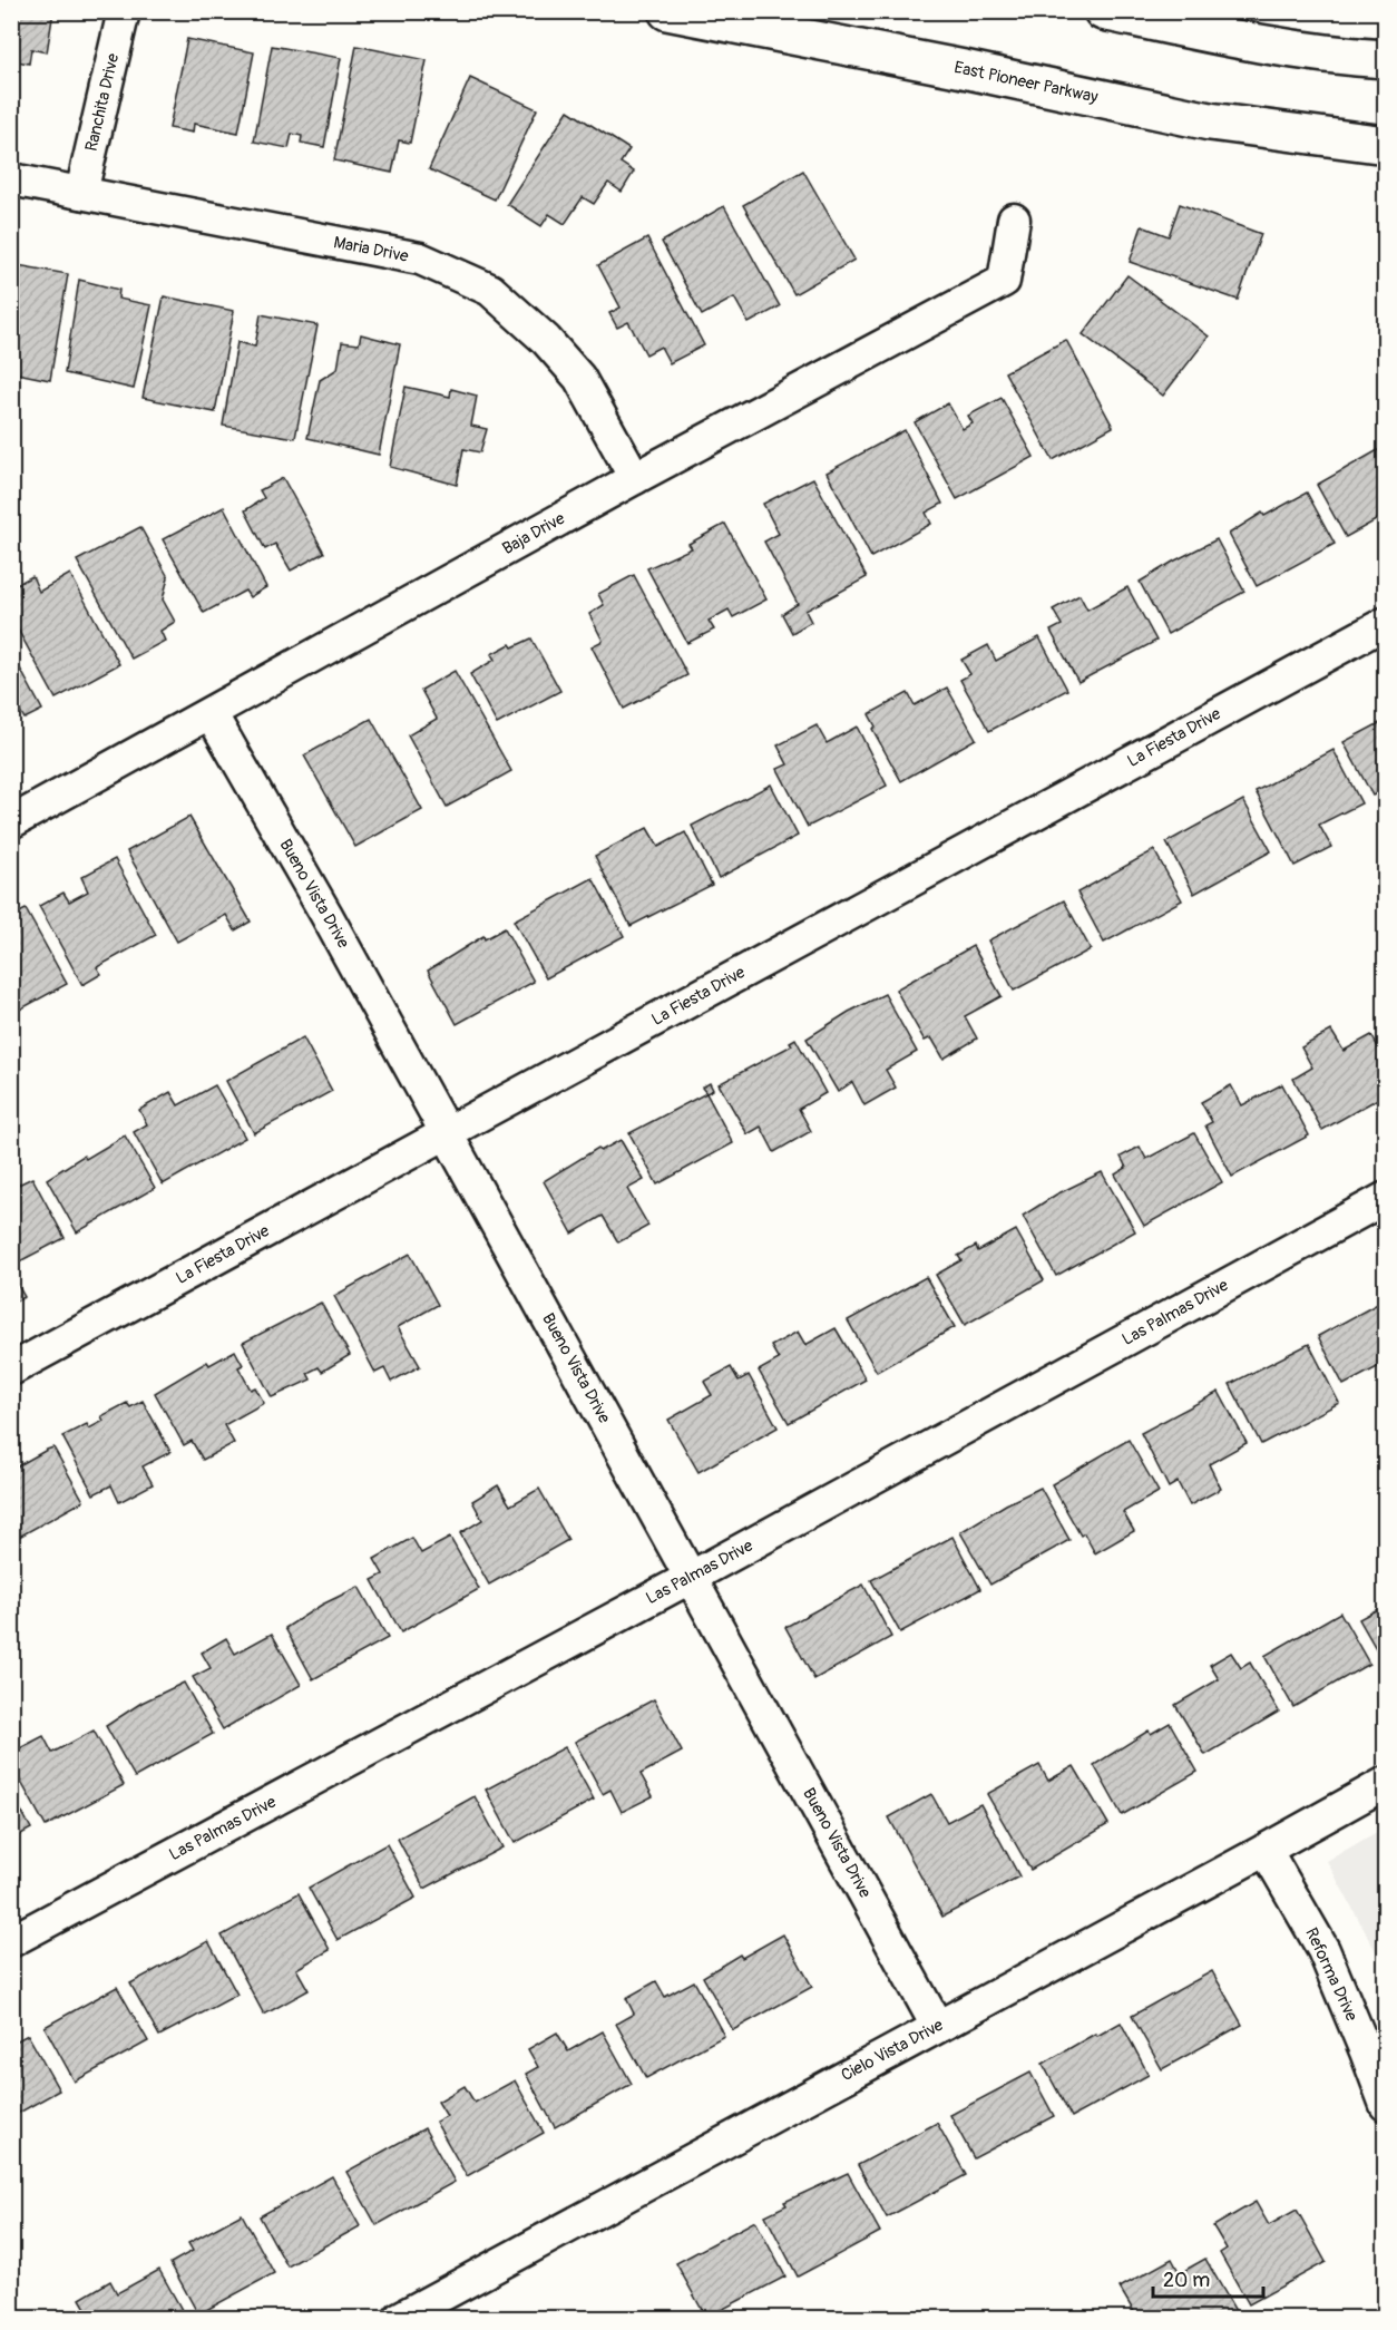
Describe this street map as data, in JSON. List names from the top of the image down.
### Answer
{
  "streets": {
    "main road": ["East Pioneer Parkway"],
    "street": [
      "Ranchita Drive",
      "Maria Drive",
      "Baja Drive",
      "La Fiesta Drive",
      "Bueno Vista Drive",
      "Las Palmas Drive",
      "Reforma Drive",
      "Cielo Vista Drive"
    ]
  },
  "crossings": [
    ["Ranchita Drive", "Maria Drive"],
    ["Maria Drive", "Baja Drive"],
    ["Baja Drive", "Bueno Vista Drive"],
    ["La Fiesta Drive", "Bueno Vista Drive"],
    ["Bueno Vista Drive", "Las Palmas Drive"],
    ["Bueno Vista Drive", "Cielo Vista Drive"],
    ["Reforma Drive", "Cielo Vista Drive"]
  ],
  "scale_bar": "20 m"
}
